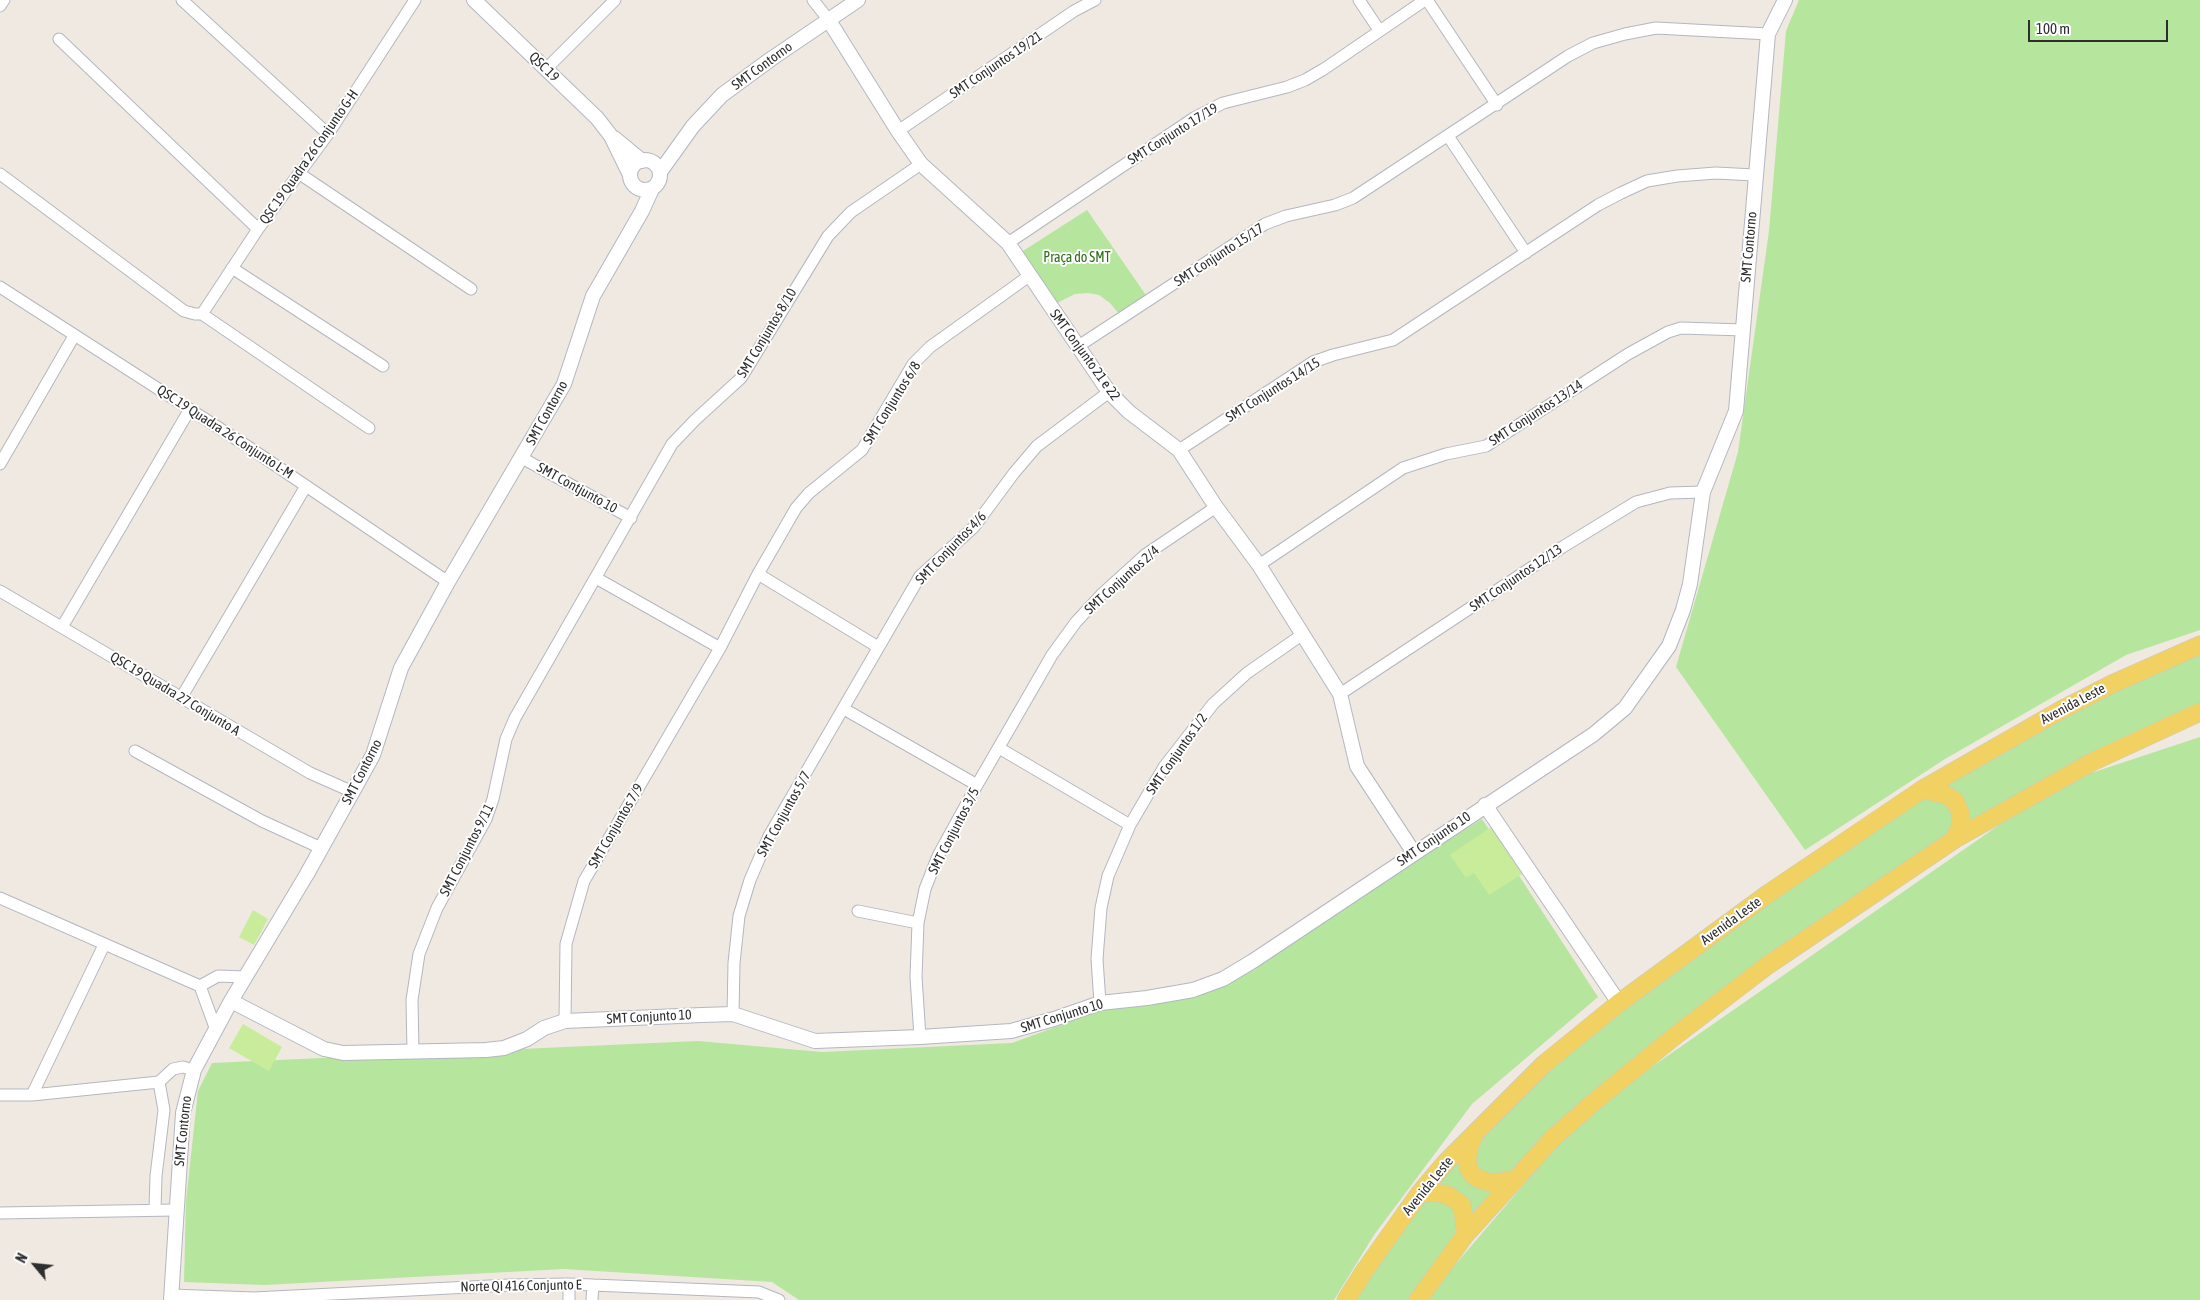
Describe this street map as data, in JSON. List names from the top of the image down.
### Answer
{
  "streets": {
    "main road": ["Avenida Leste"],
    "street": [
      "SMT Conjuntos 19/21",
      "SMT Contorno",
      "QSC 19",
      "SMT Conjunto 17/19",
      "QSC 19 Quadra 26 Conjunto G-H",
      "SMT Conjunto 15/17",
      "SMT Conjuntos 8/10",
      "SMT Conjunto 21 e 22",
      "SMT Conjuntos 14/15",
      "SMT Conjuntos 6/8",
      "SMT Conjuntos 13/14",
      "QSC 19 Quadra 26 Conjunto L-M",
      "SMT Contjunto 10",
      "SMT Conjuntos 4/6",
      "SMT Conjuntos 12/13",
      "SMT Conjuntos 2/4",
      "QSC 19 Quadra 27 Conjunto A",
      "SMT Conjuntos 1/2",
      "SMT Conjuntos 5/7",
      "SMT Conjuntos 7/9",
      "SMT Conjuntos 3/5",
      "SMT Conjunto 10",
      "SMT Conjuntos 9/11",
      "Norte QI 416 Conjunto E"
    ]
  },
  "crossings": [
    ["SMT Conjuntos 19/21", "SMT Conjunto 21 e 22"],
    ["SMT Contorno", "QSC 19"],
    ["SMT Contorno", "SMT Conjunto 15/17"],
    ["SMT Contorno", "SMT Conjunto 21 e 22"],
    ["SMT Contorno", "SMT Conjuntos 14/15"],
    ["SMT Contorno", "SMT Conjuntos 13/14"],
    ["SMT Contorno", "QSC 19 Quadra 26 Conjunto L-M"],
    ["SMT Contorno", "SMT Contjunto 10"],
    ["SMT Contorno", "SMT Conjuntos 12/13"],
    ["SMT Contorno", "QSC 19 Quadra 27 Conjunto A"],
    ["SMT Contorno", "SMT Conjunto 10"],
    ["SMT Contorno", "Norte QI 416 Conjunto E"],
    ["SMT Conjunto 17/19", "SMT Conjunto 21 e 22"],
    ["SMT Conjunto 15/17", "SMT Conjunto 21 e 22"],
    ["SMT Conjuntos 8/10", "SMT Conjunto 21 e 22"],
    ["SMT Conjuntos 8/10", "SMT Contjunto 10"],
    ["SMT Conjuntos 8/10", "SMT Conjuntos 9/11"],
    ["SMT Conjunto 21 e 22", "SMT Conjuntos 14/15"],
    ["SMT Conjunto 21 e 22", "SMT Conjuntos 6/8"],
    ["SMT Conjunto 21 e 22", "SMT Conjuntos 13/14"],
    ["SMT Conjunto 21 e 22", "SMT Conjuntos 4/6"],
    ["SMT Conjunto 21 e 22", "SMT Conjuntos 12/13"],
    ["SMT Conjunto 21 e 22", "SMT Conjuntos 2/4"],
    ["SMT Conjunto 21 e 22", "SMT Conjuntos 1/2"],
    ["SMT Conjunto 21 e 22", "SMT Conjunto 10"],
    ["SMT Conjuntos 6/8", "SMT Conjuntos 7/9"],
    ["SMT Conjuntos 4/6", "SMT Conjuntos 5/7"],
    ["SMT Conjuntos 12/13", "SMT Conjunto 10"],
    ["SMT Conjuntos 2/4", "SMT Conjuntos 3/5"],
    ["SMT Conjuntos 1/2", "SMT Conjunto 10"],
    ["SMT Conjuntos 5/7", "SMT Conjunto 10"],
    ["SMT Conjuntos 7/9", "SMT Conjunto 10"],
    ["SMT Conjuntos 3/5", "SMT Conjunto 10"],
    ["SMT Conjunto 10", "SMT Conjuntos 9/11"]
  ],
  "parks": ["Praça do SMT"],
  "scale_bar": "100 m",
  "north": "top left"
}
